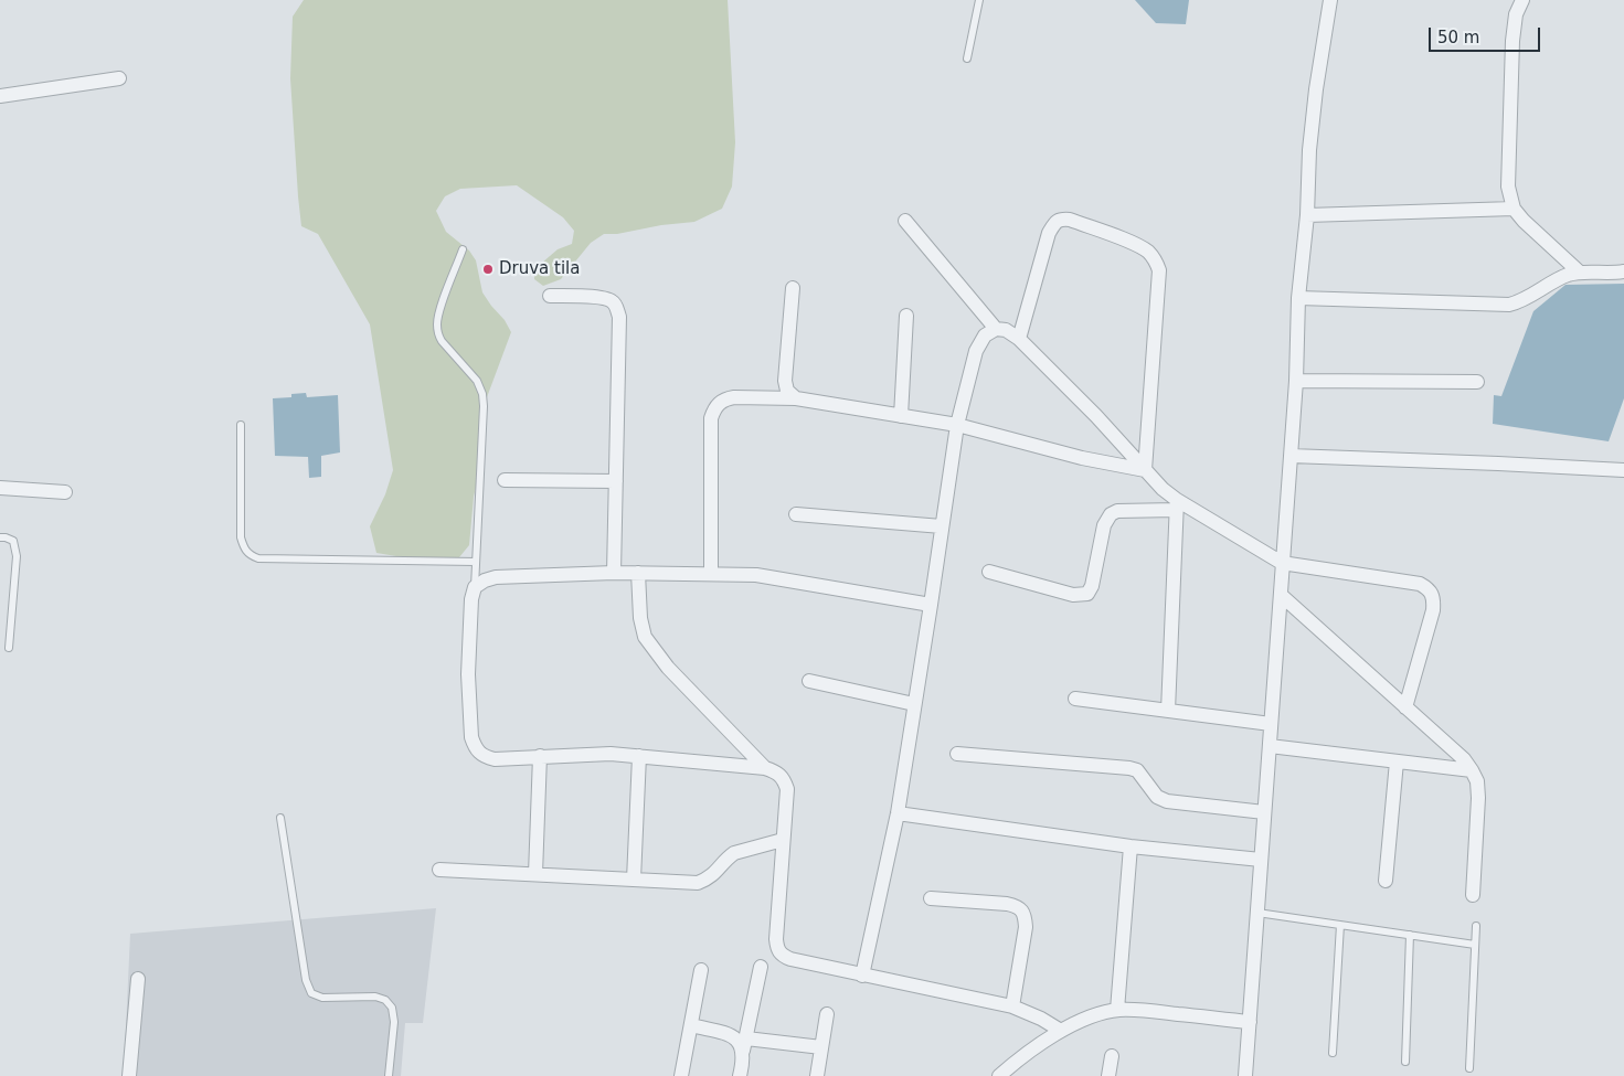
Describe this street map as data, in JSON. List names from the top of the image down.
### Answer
{
  "places": ["Druva tila"],
  "scale_bar": "50 m"
}
